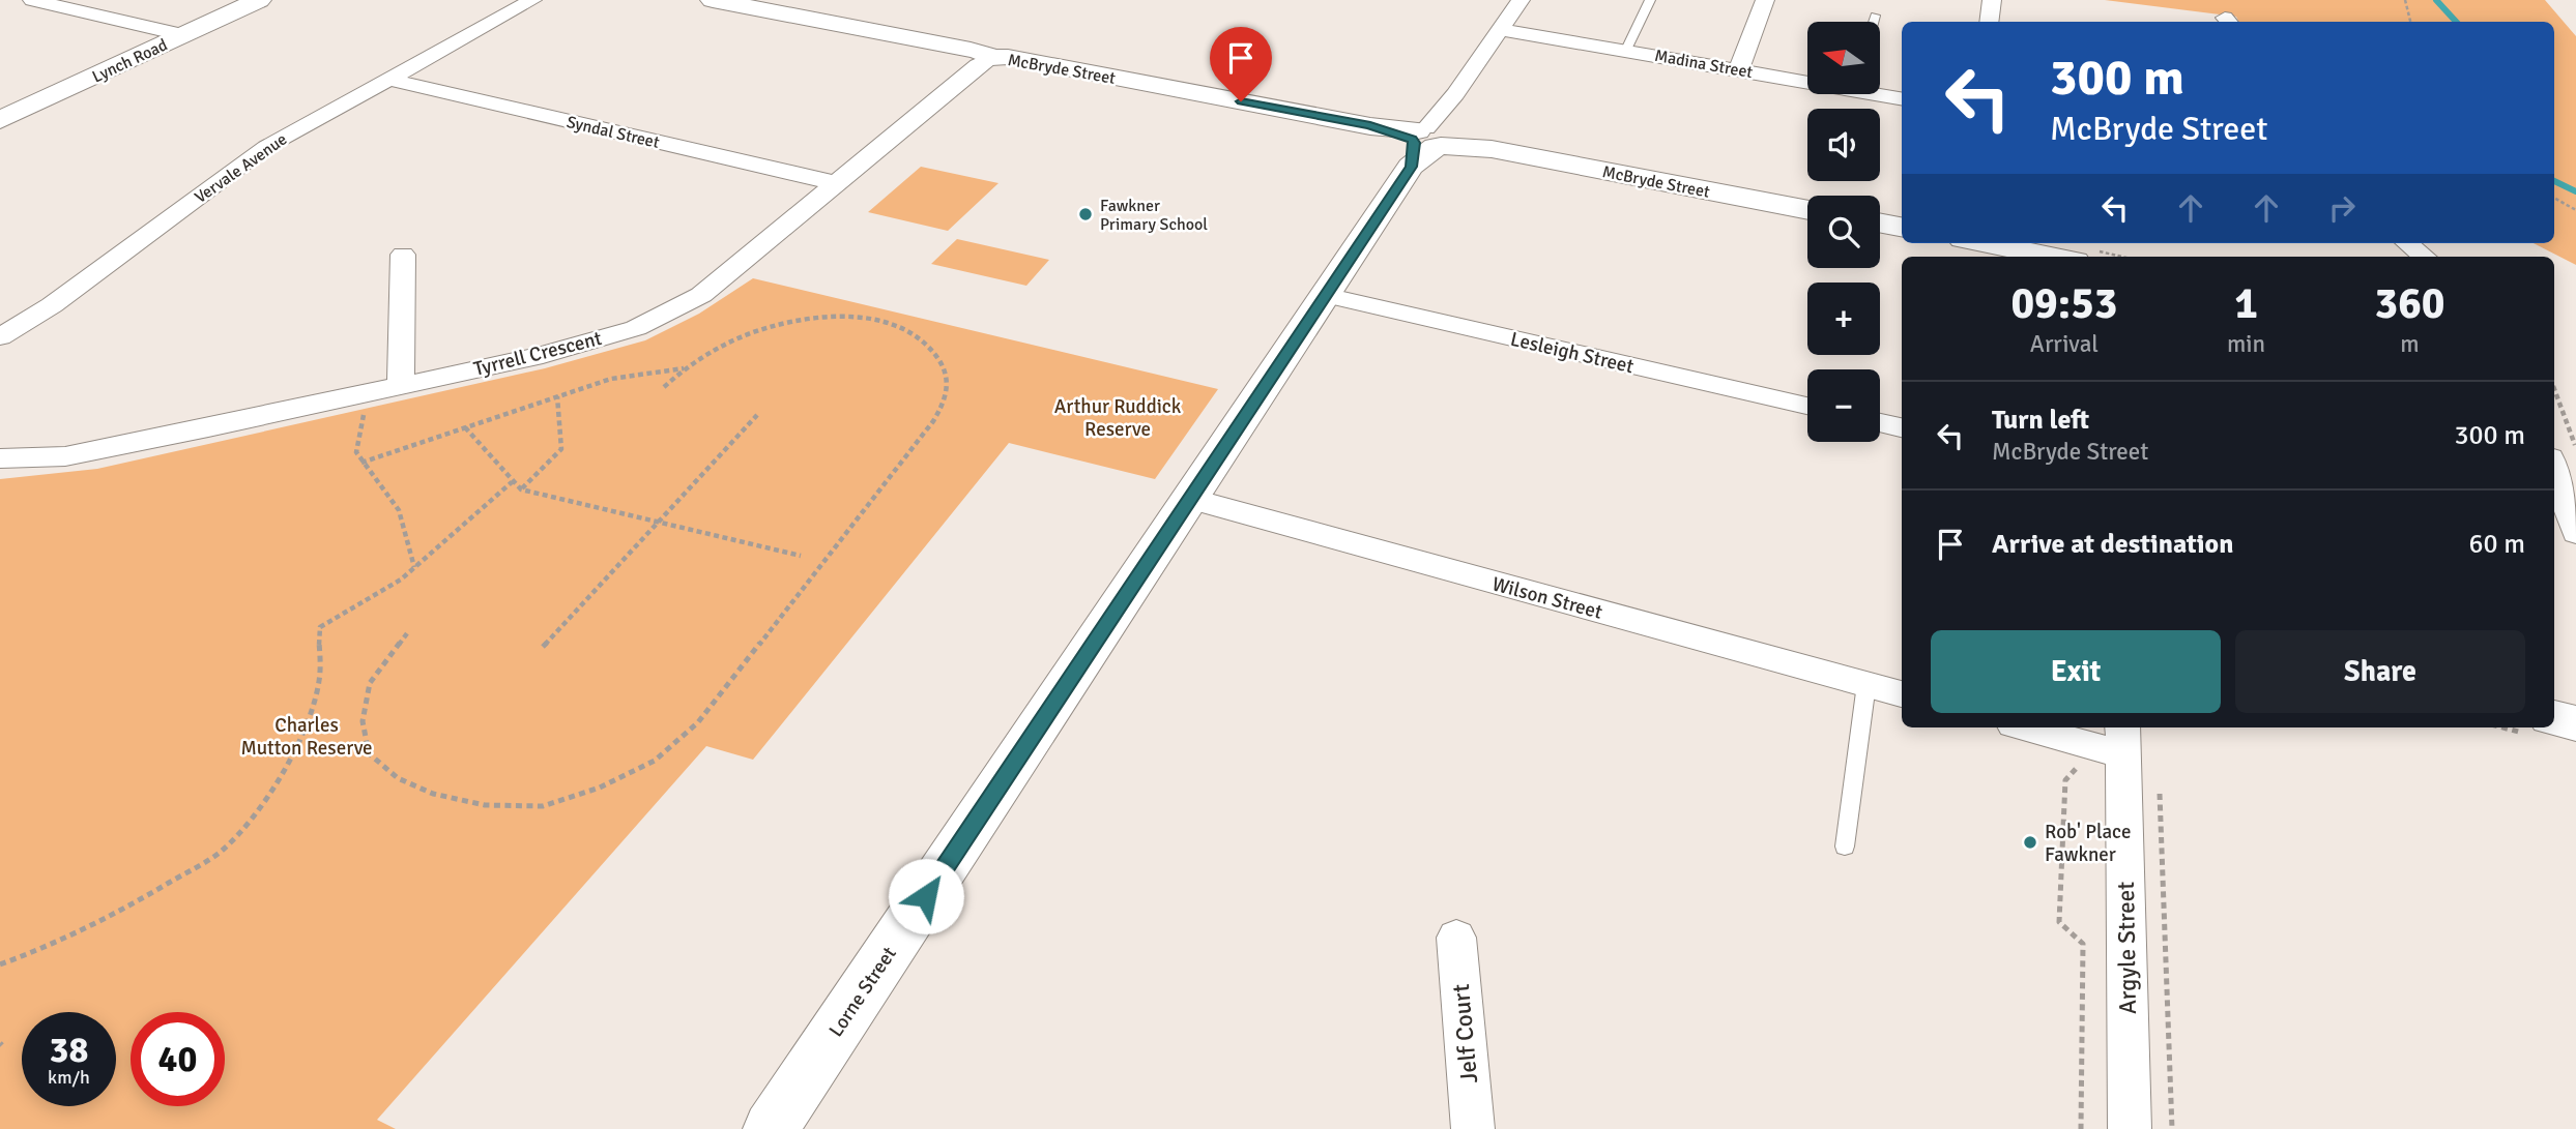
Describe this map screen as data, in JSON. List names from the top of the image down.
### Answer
{
  "streets": {
    "street": [
      "Lynch Road",
      "Madina Street",
      "McBryde Street",
      "Syndal Street",
      "Vervale Avenue",
      "Lesleigh Street",
      "Tyrrell Crescent",
      "Wilson Street",
      "Argyle Street",
      "Lorne Street",
      "Jelf Court"
    ]
  },
  "crossings": [
    ["Madina Street", "Lorne Street"],
    ["McBryde Street", "Tyrrell Crescent"],
    ["McBryde Street", "Lorne Street"],
    ["Syndal Street", "Vervale Avenue"],
    ["Syndal Street", "Tyrrell Crescent"],
    ["Lesleigh Street", "Lorne Street"],
    ["Wilson Street", "Lorne Street"]
  ],
  "parks": ["Arthur Ruddick Reserve", "Charles Mutton Reserve"],
  "places": ["Fawkner Primary School", "Rob' Place Fawkner"],
  "north": "left",
  "page": {
    "map_buttons": ["+", "−"],
    "turn": ["300 m", "McBryde Street"],
    "eta": [
      "09:53",
      "Arrival",
      "1",
      "min",
      "360",
      "m"
    ],
    "list": [
      {
        "name": "Turn left",
        "note": "McBryde Street",
        "value": "300 m"
      },
      {
        "name": "Arrive at destination",
        "value": "60 m"
      }
    ],
    "buttons": ["Exit", "Share"],
    "speed": "38 km/h",
    "limit": "40"
  }
}
